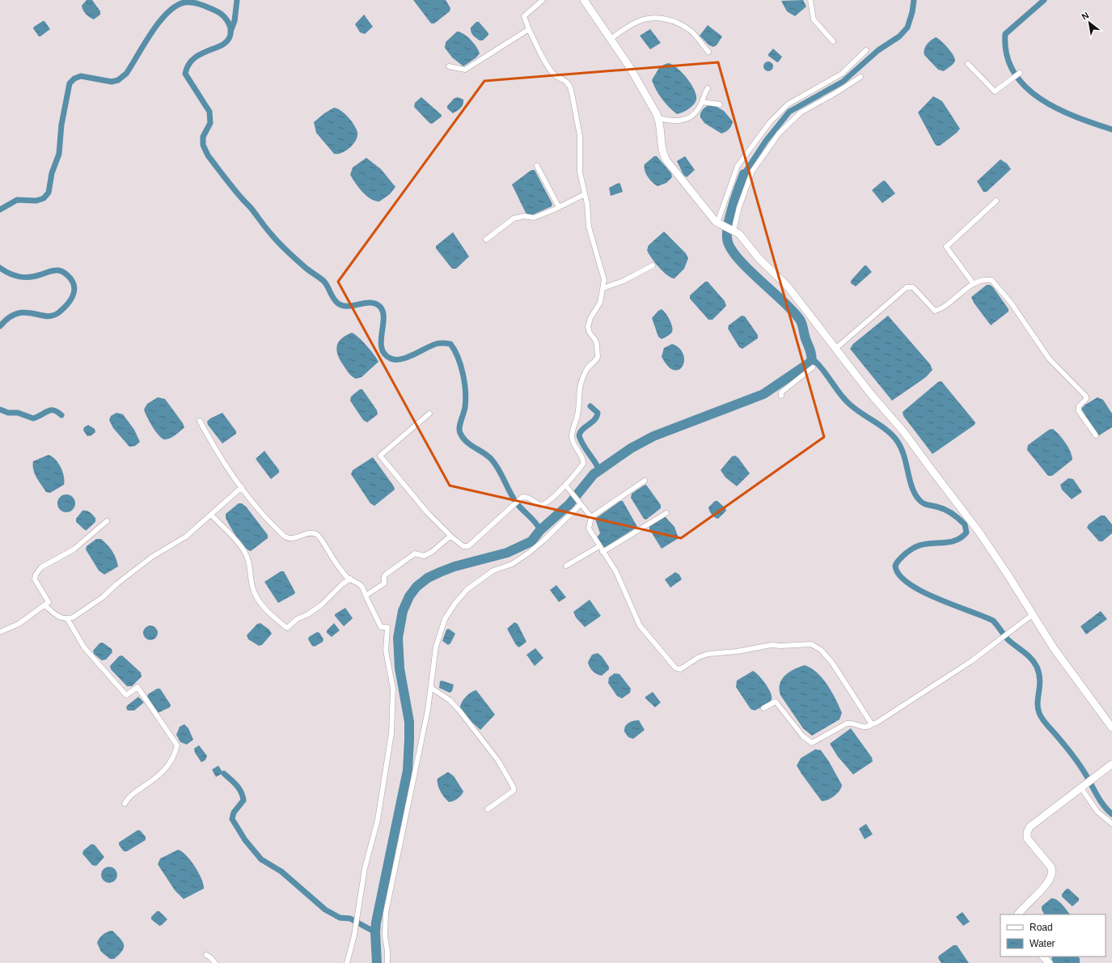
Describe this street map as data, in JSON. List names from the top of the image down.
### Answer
{
  "legend": ["Road", "Water"],
  "north": "top left"
}
